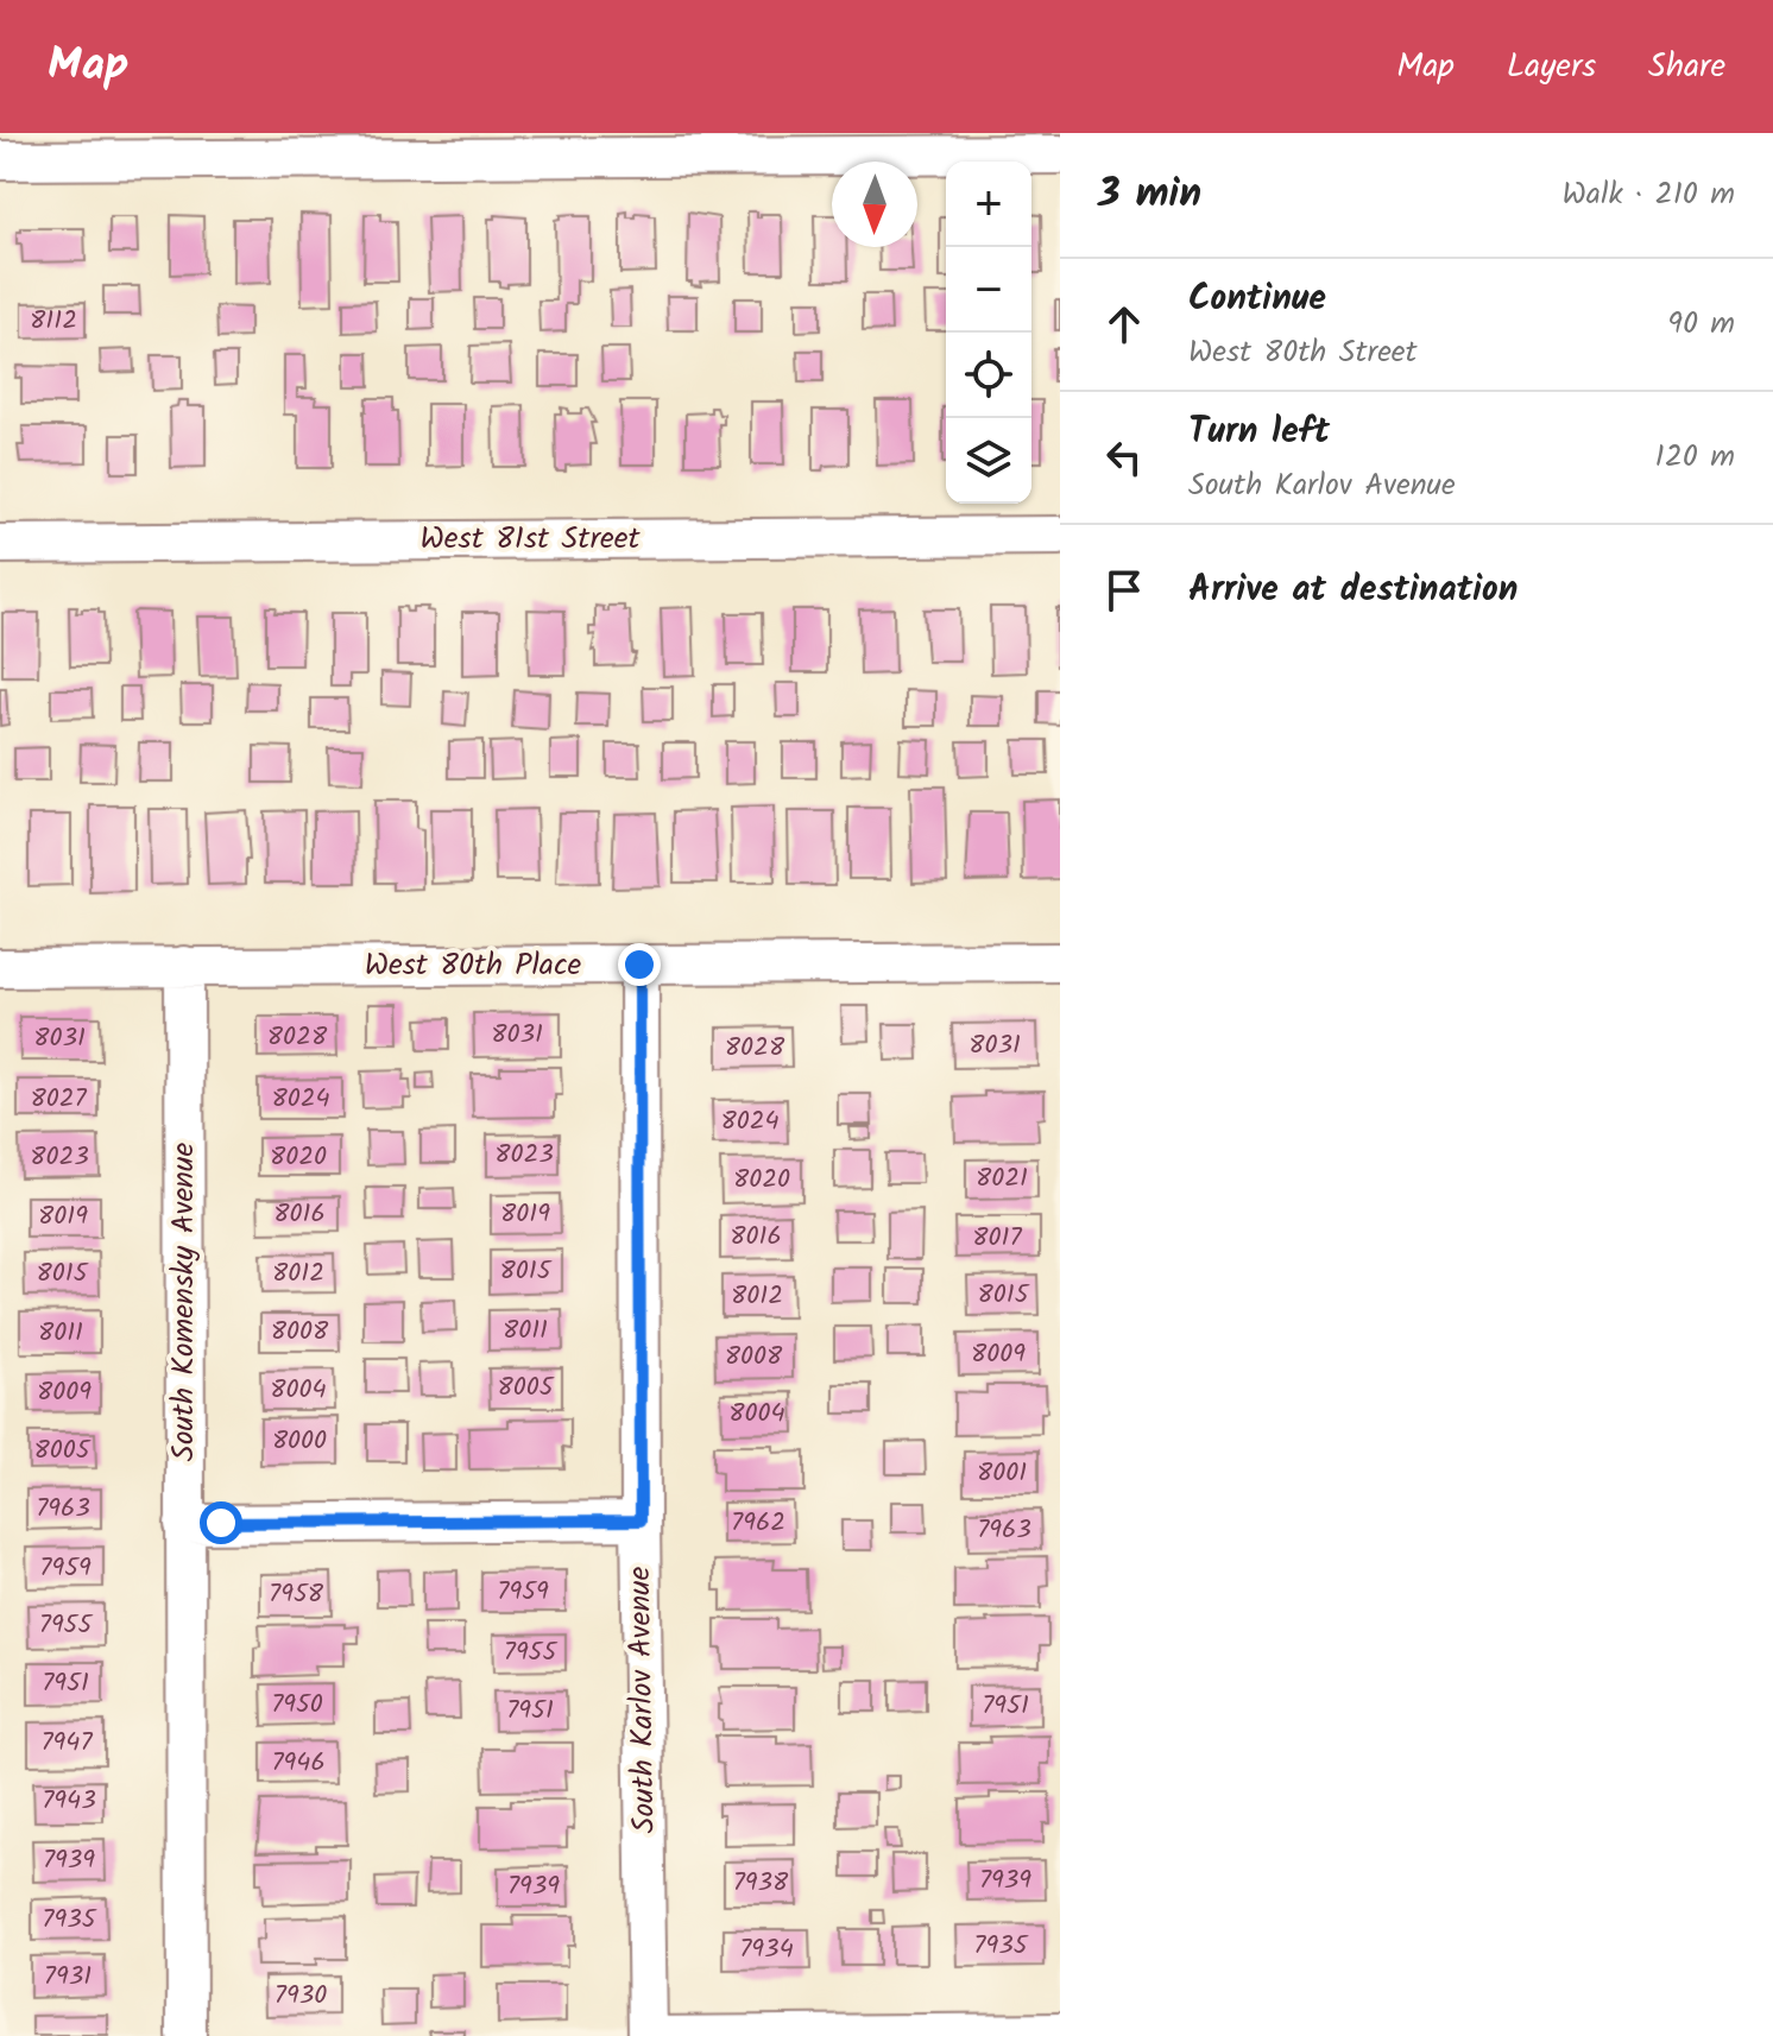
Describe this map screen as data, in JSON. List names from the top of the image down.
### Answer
{
  "streets": {
    "street": [
      "West 81st Street",
      "West 80th Place",
      "South Komensky Avenue",
      "South Karlov Avenue"
    ]
  },
  "crossings": [
    ["West 80th Place", "South Komensky Avenue"],
    ["West 80th Place", "South Karlov Avenue"]
  ],
  "house_numbers": [
    "8112",
    "8031",
    "8028",
    "8031",
    "8031",
    "8028",
    "8027",
    "8024",
    "8024",
    "8023",
    "8023",
    "8020",
    "8021",
    "8020",
    "8016",
    "8019",
    "8019",
    "8016",
    "8017",
    "8015",
    "8015",
    "8012",
    "8015",
    "8012",
    "8011",
    "8008",
    "8011",
    "8009",
    "8008",
    "8005",
    "8004",
    "8009",
    "8004",
    "8000",
    "8005",
    "8001",
    "7963",
    "7962",
    "7963",
    "7959",
    "7959",
    "7958",
    "7955",
    "7955",
    "7951",
    "7950",
    "7951",
    "7951",
    "7947",
    "7946",
    "7943",
    "7939",
    "7939",
    "7938",
    "7939",
    "7935",
    "7935",
    "7934",
    "7931",
    "7930"
  ],
  "north": "bottom",
  "page": {
    "header": "Map",
    "nav": ["Map", "Layers", "Share"],
    "heading": ["3 min", "Walk · 210 m"],
    "map_buttons": ["+", "−"],
    "list": [
      ["Continue", "West 80th Street", "90 m"],
      ["Turn left", "South Karlov Avenue", "120 m"],
      "Arrive at destination"
    ]
  }
}
